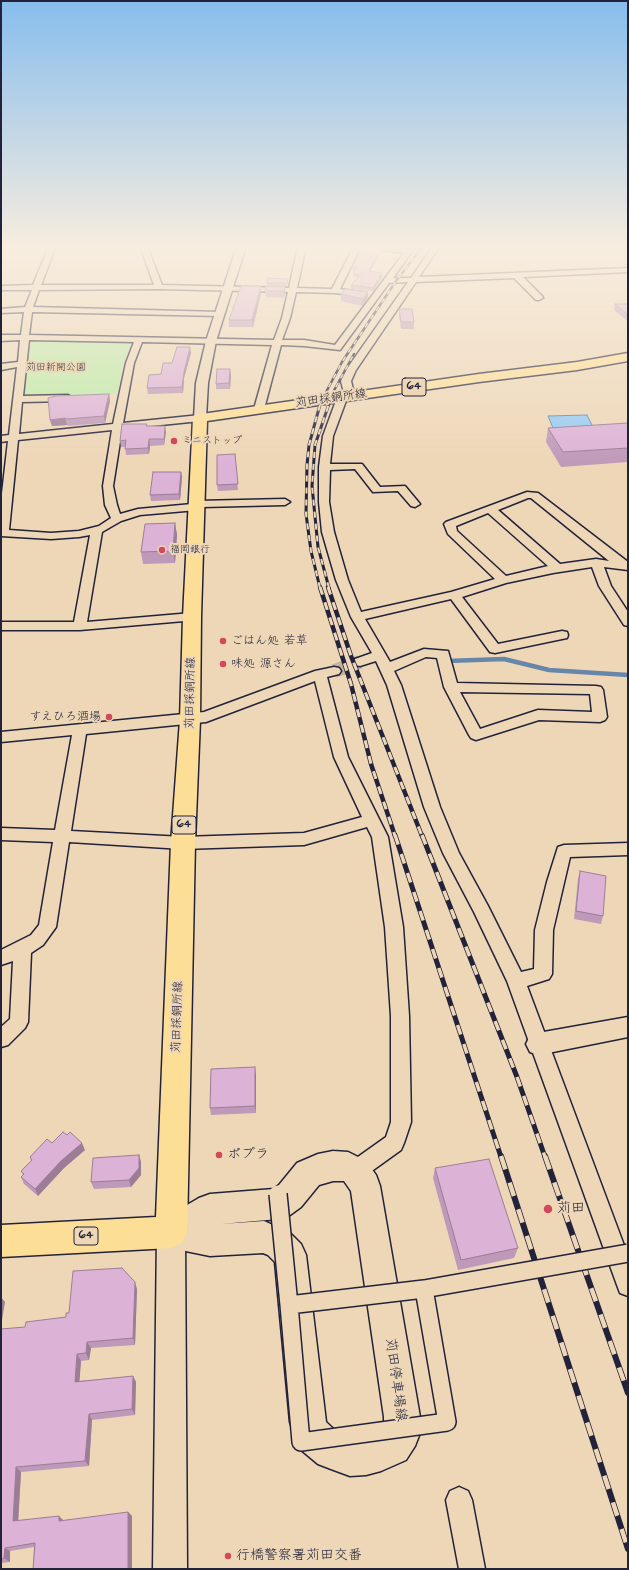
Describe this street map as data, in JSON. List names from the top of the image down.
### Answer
{
  "streets": {
    "main road": ["64", "苅田採銅所線", "苅田停車場線"]
  },
  "crossings": [
    ["64", "苅田採銅所線"],
    ["64", "苅田停車場線"],
    ["苅田採銅所線", "苅田停車場線"]
  ],
  "parks": ["苅田新開公園"],
  "places": [
    "ミニストップ",
    "福岡銀行",
    "ごはん処 若草",
    "味処 源さん",
    "すえひろ酒場",
    "ポプラ",
    "苅田",
    "行橋警察署苅田交番"
  ]
}
